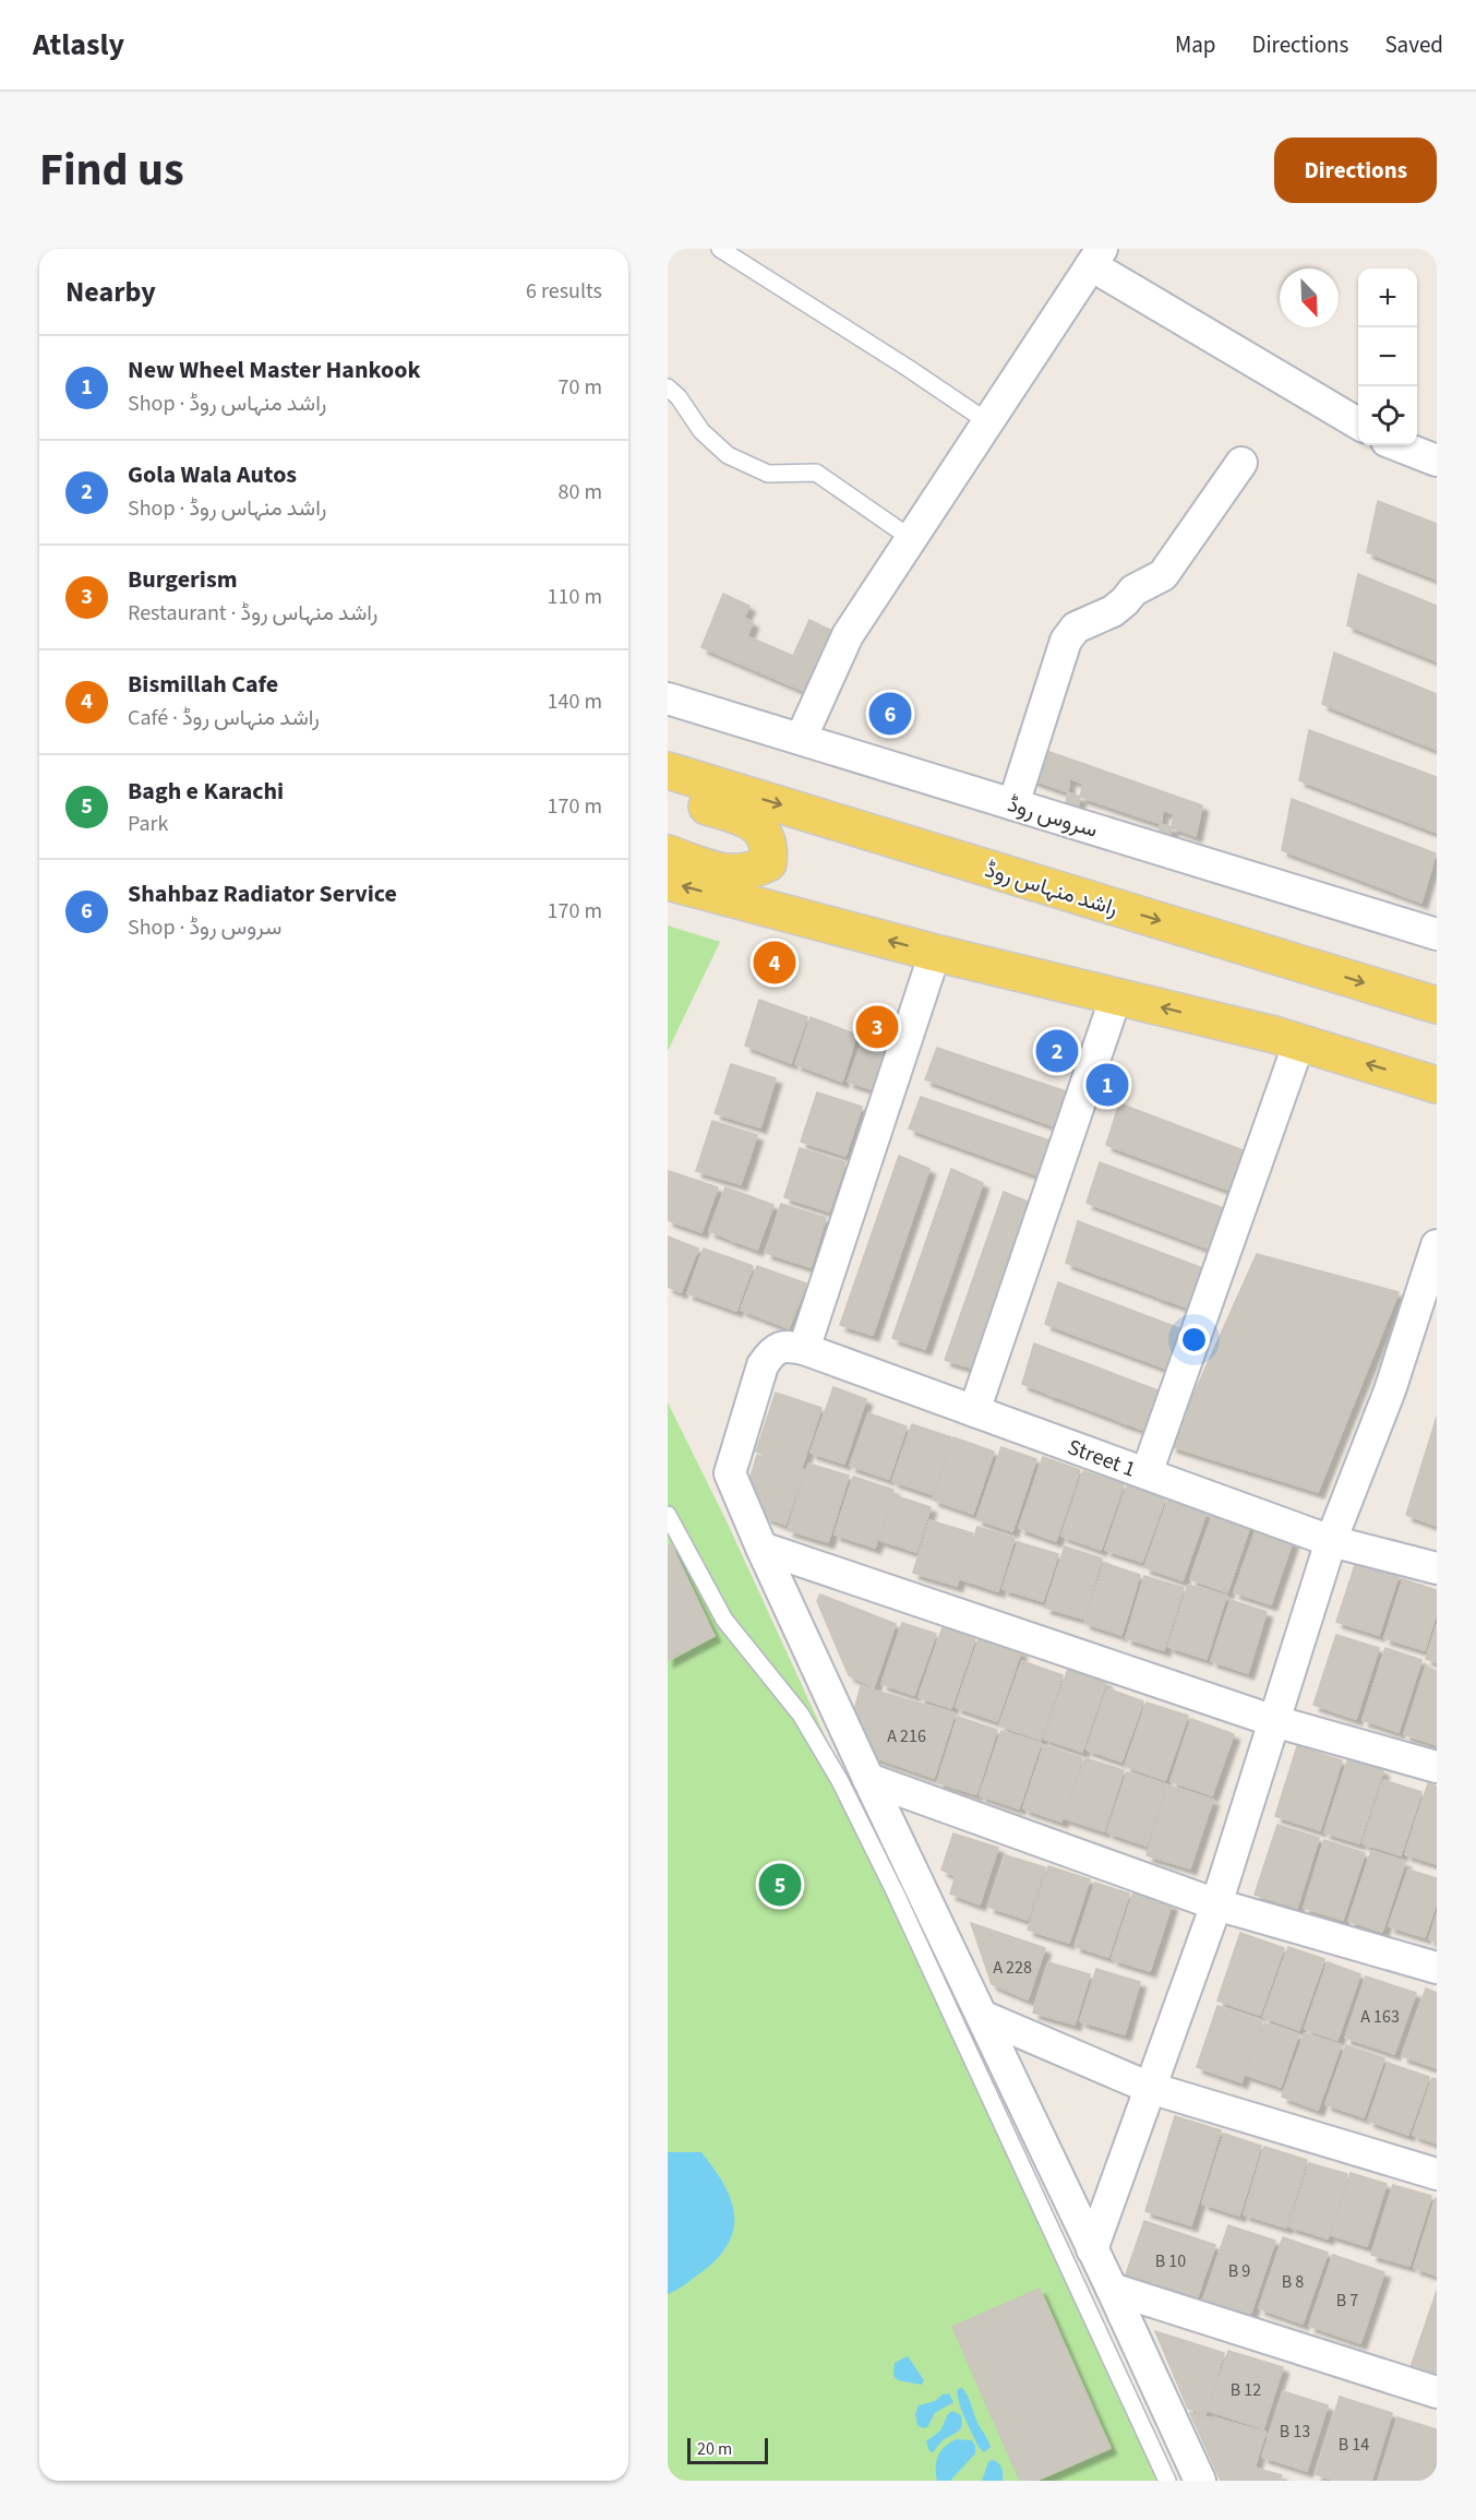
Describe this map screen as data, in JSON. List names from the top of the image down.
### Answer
{
  "streets": {
    "main road": ["راشد منہاس روڈ"],
    "street": ["سروس روڈ", "Street 1"]
  },
  "house_numbers": [
    "A 216",
    "A 228",
    "A 163",
    "B 10",
    "B 9",
    "B 8",
    "B 7",
    "B 12",
    "B 13",
    "B 14"
  ],
  "scale_bar": "20 m",
  "north": "bottom right",
  "page": {
    "header": "Atlasly",
    "nav": ["Map", "Directions", "Saved"],
    "title": "Find us",
    "buttons": "Directions",
    "heading": ["Nearby", "6 results"],
    "map_buttons": ["+", "−"],
    "list": [
      {
        "mark": "1",
        "name": "New Wheel Master Hankook",
        "note": "Shop · راشد منہاس روڈ",
        "value": "70 m"
      },
      {
        "mark": "2",
        "name": "Gola Wala Autos",
        "note": "Shop · راشد منہاس روڈ",
        "value": "80 m"
      },
      {
        "mark": "3",
        "name": "Burgerism",
        "note": "Restaurant · راشد منہاس روڈ",
        "value": "110 m"
      },
      {
        "mark": "4",
        "name": "Bismillah Cafe",
        "note": "Café · راشد منہاس روڈ",
        "value": "140 m"
      },
      {
        "mark": "5",
        "name": "Bagh e Karachi",
        "note": "Park",
        "value": "170 m"
      },
      {
        "mark": "6",
        "name": "Shahbaz Radiator Service",
        "note": "Shop · سروس روڈ",
        "value": "170 m"
      }
    ],
    "pins": [
      "6",
      "4",
      "3",
      "2",
      "1",
      "5"
    ],
    "scale": "20 m"
  }
}
